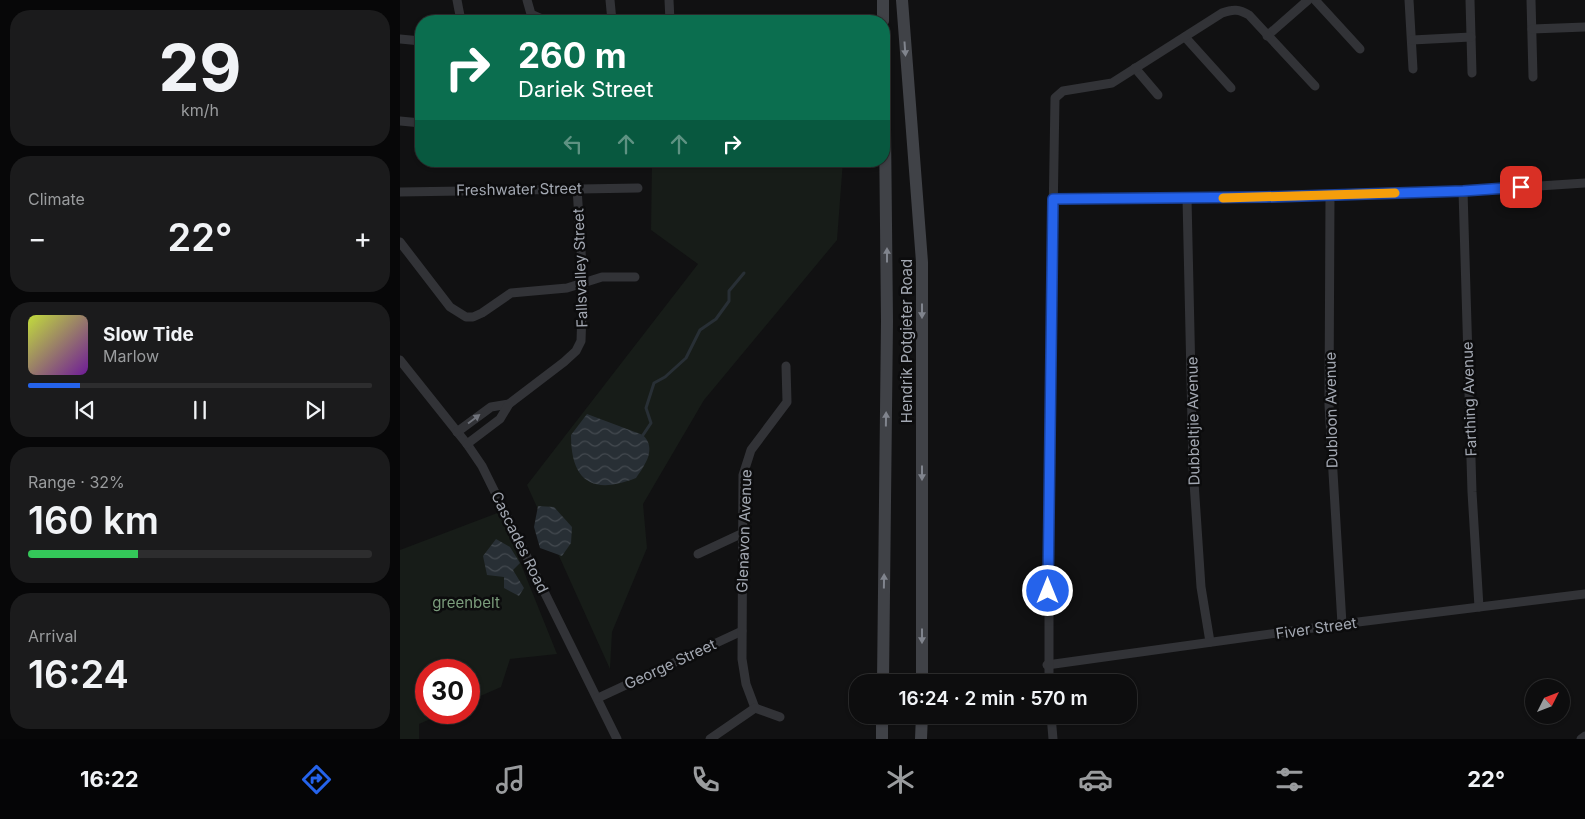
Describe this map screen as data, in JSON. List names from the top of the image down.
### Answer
{
  "streets": {
    "main road": ["Hendrik Potgieter Road"],
    "street": [
      "Freshwater Street",
      "Fallsvalley Street",
      "Farthing Avenue",
      "Dubloon Avenue",
      "Dubbeltjie Avenue",
      "Glenavon Avenue",
      "Cascades Road",
      "Fiver Street",
      "George Street"
    ]
  },
  "crossings": [
    ["Freshwater Street", "Fallsvalley Street"],
    ["Fallsvalley Street", "Cascades Road"],
    ["Farthing Avenue", "Fiver Street"],
    ["Dubloon Avenue", "Fiver Street"],
    ["Dubbeltjie Avenue", "Fiver Street"],
    ["Glenavon Avenue", "George Street"],
    ["Cascades Road", "George Street"]
  ],
  "parks": ["greenbelt"],
  "north": "top right",
  "page": {
    "tile": [
      ["29", "km/h"],
      "Climate",
      ["Range · 32%", "160 km"],
      ["Arrival", "16:24"]
    ],
    "turn": ["260 m", "Dariek Street"],
    "heat": ["−", "22°", "+"],
    "song": ["Slow Tide", "Marlow"],
    "limit": "30",
    "trip": "16:24 · 2 min · 570 m",
    "tabs": ["16:22", "22°"]
  }
}
